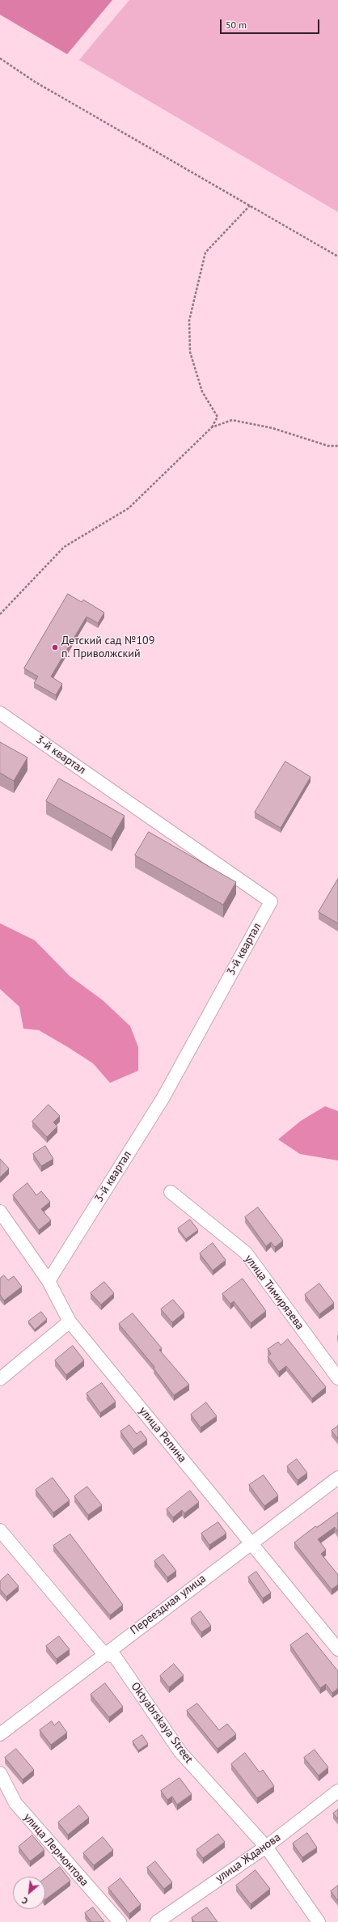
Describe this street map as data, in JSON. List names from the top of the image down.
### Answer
{
  "streets": {
    "street": [
      "3-й квартал",
      "улица Тимирязева",
      "улица Репина",
      "Переездная улица",
      "Oktyabrskaya Street",
      "улица Лермонтова",
      "улица Жданова"
    ]
  },
  "crossings": [
    ["3-й квартал", "улица Репина"],
    ["улица Репина", "Переездная улица"],
    ["Переездная улица", "Oktyabrskaya Street"],
    ["Oktyabrskaya Street", "улица Жданова"]
  ],
  "places": ["Детский сад №109 п. Приволжский"],
  "scale_bar": "50 m",
  "north": "bottom left"
}
